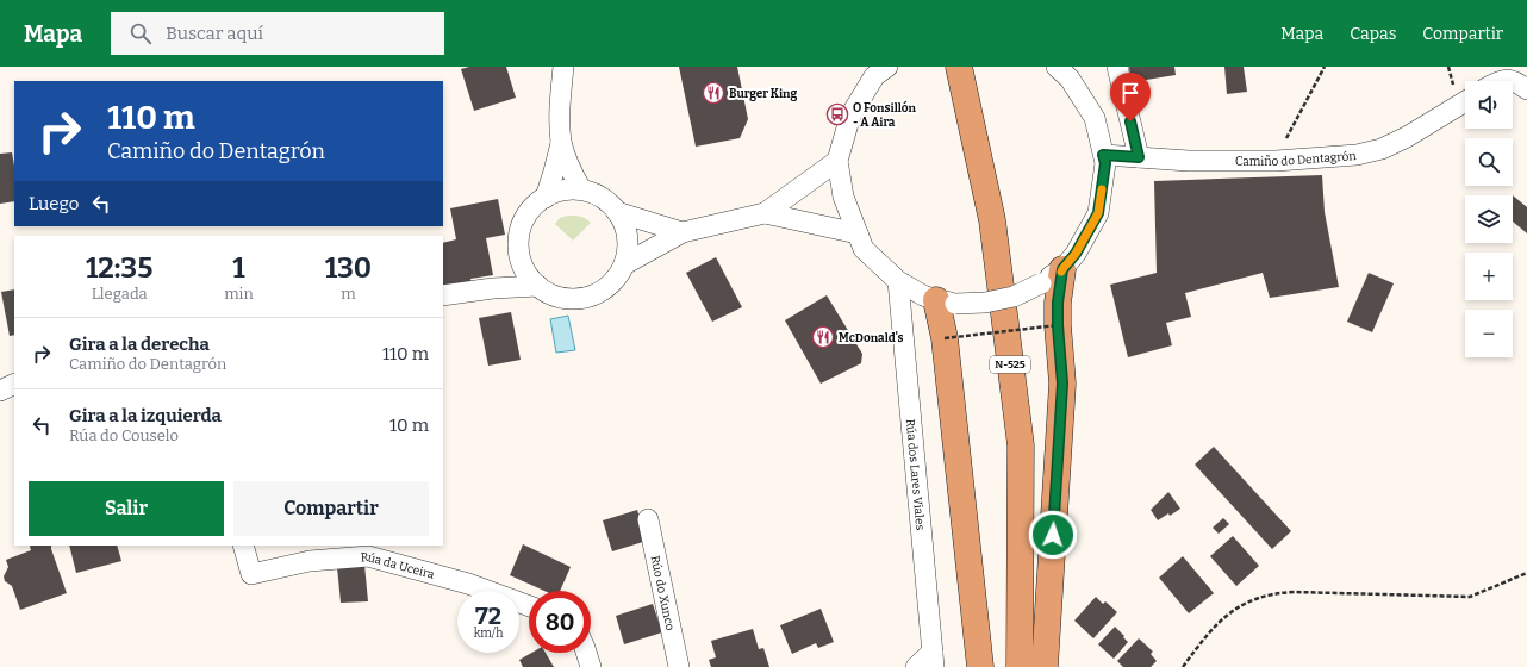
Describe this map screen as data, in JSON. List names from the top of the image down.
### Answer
{
  "streets": {
    "highway": ["N-525"],
    "street": [
      "Camiño do Dentagrón",
      "Rúa dos Lares Viales",
      "Rúa da Uceira",
      "Rúo do Xunco"
    ]
  },
  "places": {
    "restaurant": ["Burger King", "McDonald's"],
    "bus stop": ["O Fonsillón - A Aira"]
  },
  "page": {
    "header": "Mapa",
    "search": "Buscar aquí",
    "nav": ["Mapa", "Capas", "Compartir"],
    "map_buttons": ["+", "−"],
    "turn": ["110 m", "Camiño do Dentagrón"],
    "then": "Luego",
    "eta": [
      "12:35",
      "Llegada",
      "1",
      "min",
      "130",
      "m"
    ],
    "list": [
      {
        "name": "Gira a la derecha",
        "note": "Camiño do Dentagrón",
        "value": "110 m"
      },
      {
        "name": "Gira a la izquierda",
        "note": "Rúa do Couselo",
        "value": "10 m"
      }
    ],
    "buttons": ["Salir", "Compartir"],
    "speed": "72 km/h",
    "limit": "80"
  }
}
